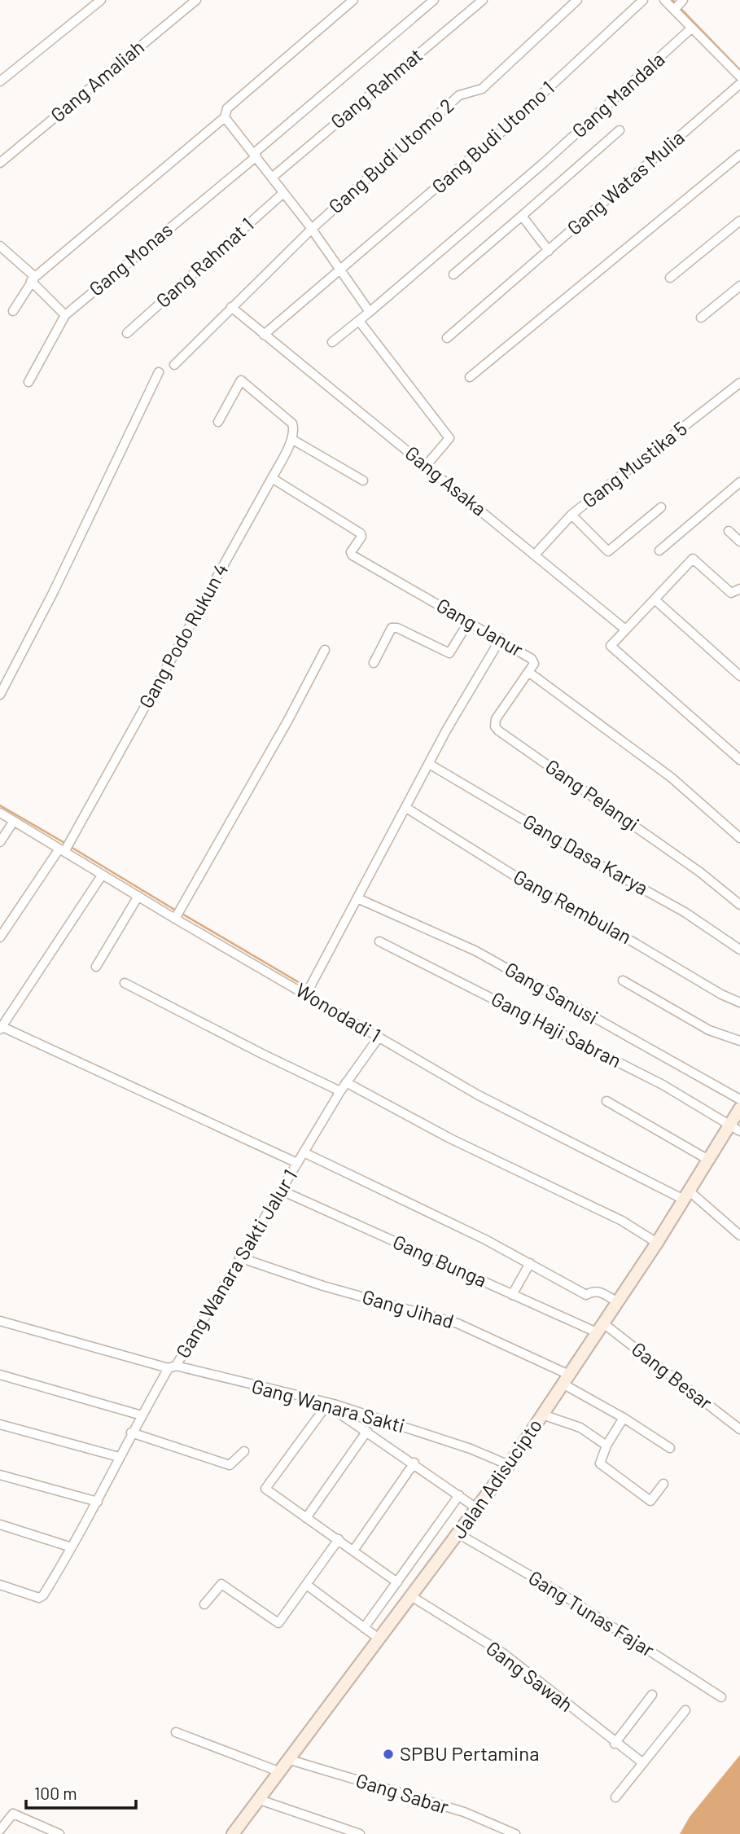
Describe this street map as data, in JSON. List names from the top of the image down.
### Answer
{
  "streets": {
    "main road": ["Jalan Adisucipto"],
    "street": [
      "Gang Amaliah",
      "Gang Rahmat",
      "Gang Mandala",
      "Gang Budi Utomo 1",
      "Gang Budi Utomo 2",
      "Gang Watas Mulia",
      "Gang Monas",
      "Gang Rahmat 1",
      "Gang Mustika 5",
      "Gang Asaka",
      "Gang Janur",
      "Gang Podo Rukun 4",
      "Gang Pelangi",
      "Gang Dasa Karya",
      "Gang Rembulan",
      "Gang Sanusi",
      "Wonodadi 1",
      "Gang Haji Sabran",
      "Gang Bunga",
      "Gang Wanara Sakti Jalur 1",
      "Gang Jihad",
      "Gang Besar",
      "Gang Wanara Sakti",
      "Gang Tunas Fajar",
      "Gang Sawah",
      "Gang Sabar"
    ]
  },
  "crossings": [
    ["Gang Budi Utomo 1", "Gang Asaka"],
    ["Gang Budi Utomo 2", "Gang Asaka"],
    ["Gang Mustika 5", "Gang Asaka"],
    ["Gang Janur", "Gang Podo Rukun 4"],
    ["Gang Janur", "Gang Pelangi"],
    ["Gang Podo Rukun 4", "Wonodadi 1"],
    ["Wonodadi 1", "Gang Wanara Sakti Jalur 1"],
    ["Wonodadi 1", "Jalan Adisucipto"],
    ["Gang Haji Sabran", "Jalan Adisucipto"],
    ["Gang Bunga", "Gang Wanara Sakti Jalur 1"],
    ["Gang Bunga", "Gang Besar"],
    ["Gang Bunga", "Jalan Adisucipto"],
    ["Gang Wanara Sakti Jalur 1", "Gang Jihad"],
    ["Gang Wanara Sakti Jalur 1", "Gang Wanara Sakti"],
    ["Gang Jihad", "Jalan Adisucipto"],
    ["Gang Besar", "Jalan Adisucipto"],
    ["Gang Wanara Sakti", "Jalan Adisucipto"],
    ["Jalan Adisucipto", "Gang Tunas Fajar"],
    ["Jalan Adisucipto", "Gang Sawah"],
    ["Jalan Adisucipto", "Gang Sabar"]
  ],
  "places": ["SPBU Pertamina"],
  "scale_bar": "100 m"
}
